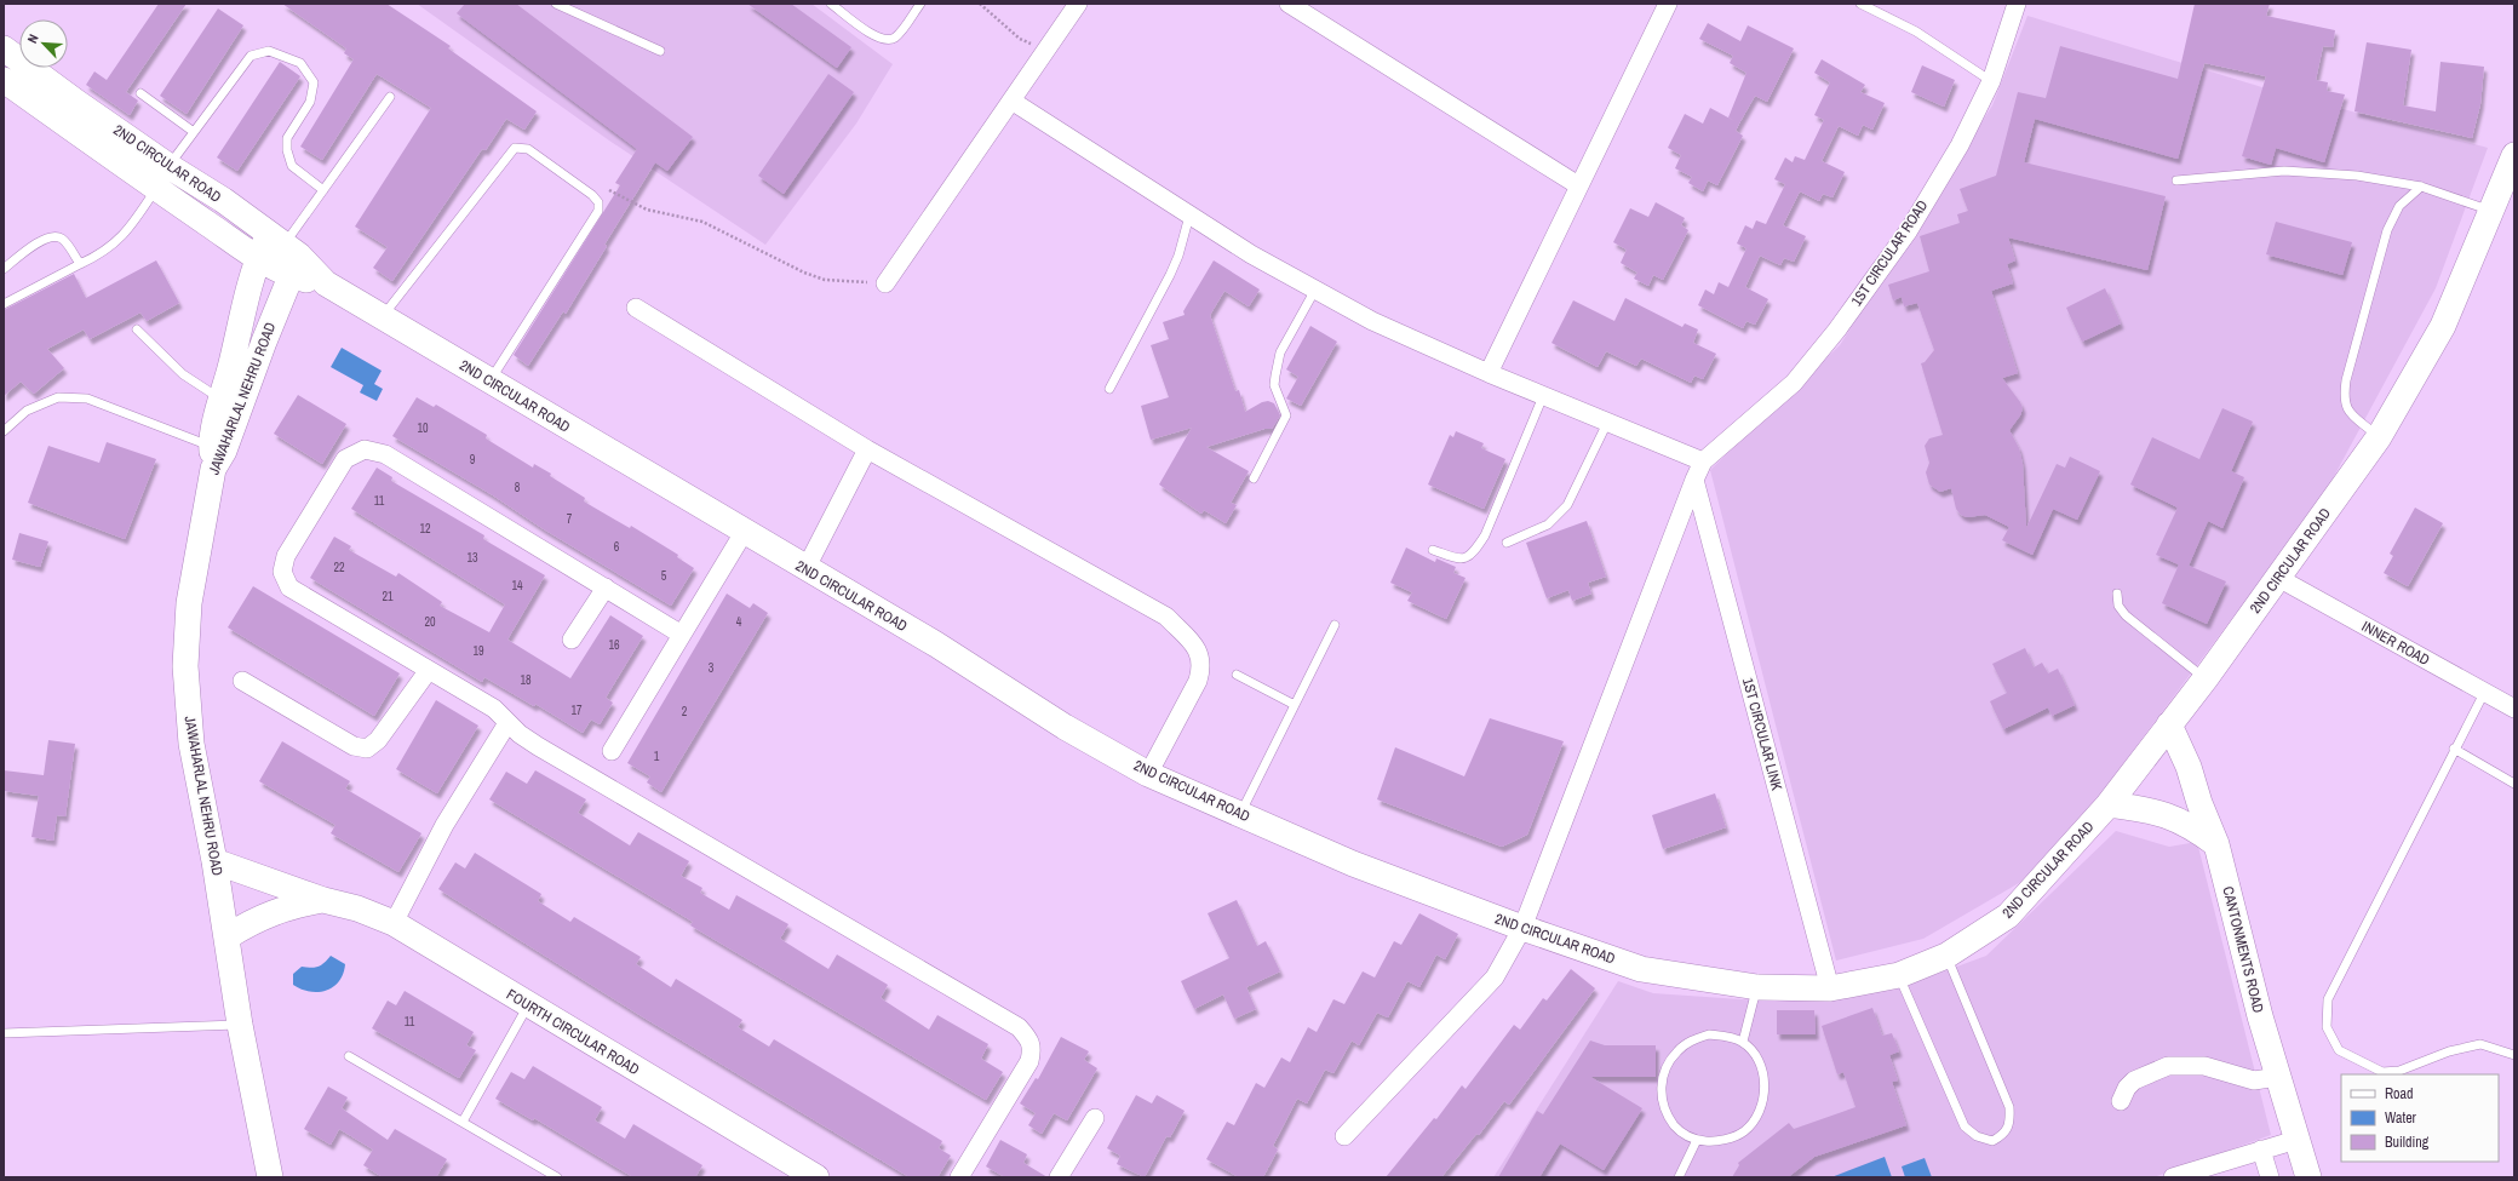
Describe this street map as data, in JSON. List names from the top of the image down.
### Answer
{
  "streets": {
    "street": [
      "2ND CIRCULAR ROAD",
      "1ST CIRCULAR ROAD",
      "JAWAHARLAL NEHRU ROAD",
      "INNER ROAD",
      "1ST CIRCULAR LINK",
      "CANTONMENTS ROAD",
      "FOURTH CIRCULAR ROAD"
    ]
  },
  "crossings": [
    ["2ND CIRCULAR ROAD", "JAWAHARLAL NEHRU ROAD"],
    ["2ND CIRCULAR ROAD", "INNER ROAD"],
    ["2ND CIRCULAR ROAD", "1ST CIRCULAR LINK"],
    ["2ND CIRCULAR ROAD", "CANTONMENTS ROAD"],
    ["JAWAHARLAL NEHRU ROAD", "FOURTH CIRCULAR ROAD"]
  ],
  "house_numbers": [
    "10",
    "9",
    "8",
    "11",
    "7",
    "12",
    "6",
    "13",
    "22",
    "5",
    "14",
    "21",
    "20",
    "4",
    "16",
    "19",
    "3",
    "18",
    "17",
    "2",
    "1",
    "11"
  ],
  "legend": ["Road", "Water", "Building"],
  "north": "top left"
}
